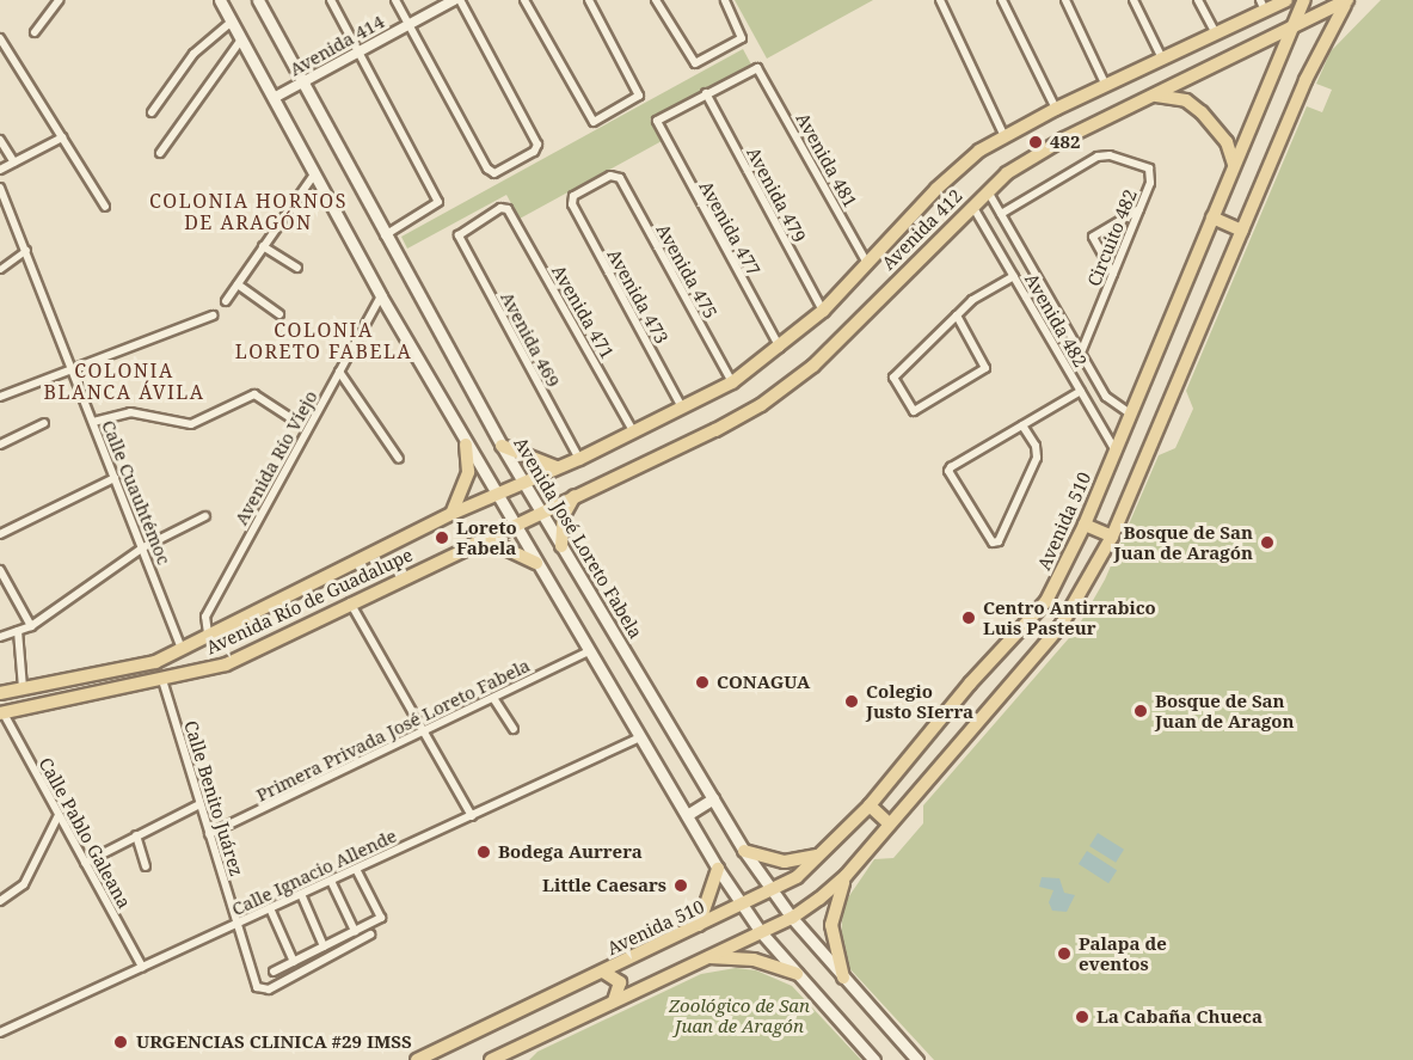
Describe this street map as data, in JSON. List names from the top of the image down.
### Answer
{
  "streets": {
    "main road": [
      "Avenida 412",
      "Avenida 510",
      "Avenida José Loreto Fabela",
      "Avenida Río de Guadalupe"
    ],
    "street": [
      "Avenida 414",
      "Avenida 481",
      "Avenida 479",
      "Avenida 477",
      "Circuito 482",
      "Avenida 475",
      "Avenida 473",
      "Avenida 471",
      "Avenida 482",
      "Avenida 469",
      "Avenida Río Viejo",
      "Calle Cuauhtémoc",
      "Primera Privada José Loreto Fabela",
      "Calle Benito Juárez",
      "Calle Pablo Galeana",
      "Calle Ignacio Allende"
    ]
  },
  "crossings": [
    ["Avenida 414", "Avenida José Loreto Fabela"],
    ["Avenida 481", "Avenida 479"],
    ["Avenida 481", "Avenida 477"],
    ["Avenida 481", "Avenida 412"],
    ["Avenida 479", "Avenida 477"],
    ["Avenida 479", "Avenida 412"],
    ["Avenida 477", "Avenida 412"],
    ["Avenida 412", "Avenida 475"],
    ["Avenida 412", "Avenida 473"],
    ["Avenida 412", "Avenida 471"],
    ["Avenida 412", "Avenida 482"],
    ["Avenida 412", "Avenida 469"],
    ["Avenida 412", "Avenida 510"],
    ["Avenida 412", "Avenida José Loreto Fabela"],
    ["Avenida 412", "Avenida Río de Guadalupe"],
    ["Circuito 482", "Avenida 482"],
    ["Avenida 475", "Avenida 473"],
    ["Avenida 471", "Avenida 469"],
    ["Avenida 482", "Avenida 510"],
    ["Avenida Río Viejo", "Avenida Río de Guadalupe"],
    ["Calle Cuauhtémoc", "Avenida Río de Guadalupe"],
    ["Avenida 510", "Avenida José Loreto Fabela"],
    ["Avenida José Loreto Fabela", "Avenida Río de Guadalupe"],
    ["Avenida Río de Guadalupe", "Calle Benito Juárez"],
    ["Avenida Río de Guadalupe", "Calle Pablo Galeana"],
    ["Primera Privada José Loreto Fabela", "Calle Benito Juárez"],
    ["Calle Benito Juárez", "Calle Ignacio Allende"],
    ["Calle Pablo Galeana", "Calle Ignacio Allende"]
  ],
  "districts": ["COLONIA HORNOS DE ARAGÓN", "COLONIA LORETO FABELA", "COLONIA BLANCA ÁVILA"],
  "parks": ["Zoológico de San Juan de Aragón"],
  "places": [
    "482",
    "Loreto Fabela",
    "Bosque de San Juan de Aragón",
    "Centro Antirrabico Luis Pasteur",
    "CONAGUA",
    "Colegio Justo SIerra",
    "Bosque de San Juan de Aragon",
    "Bodega Aurrera",
    "Little Caesars",
    "Palapa de eventos",
    "La Cabaña Chueca",
    "URGENCIAS CLINICA #29 IMSS"
  ]
}
